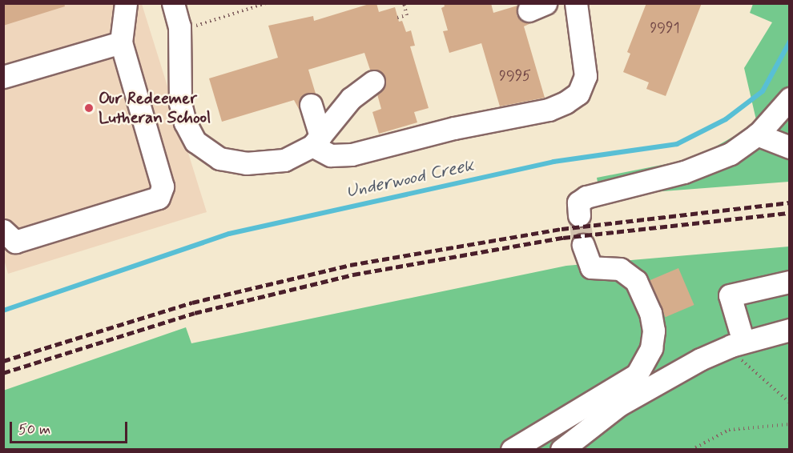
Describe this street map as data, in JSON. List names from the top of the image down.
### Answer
{
  "water": ["Underwood Creek"],
  "places": ["Our Redeemer Lutheran School"],
  "house_numbers": ["9991", "9995"],
  "scale_bar": "50 m"
}
